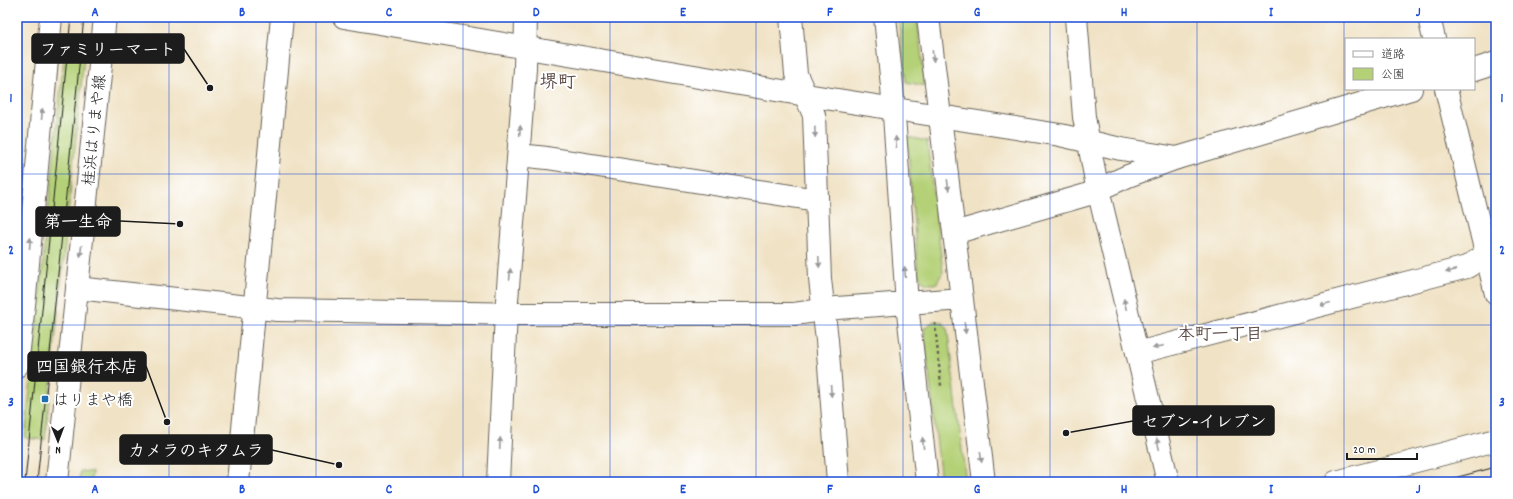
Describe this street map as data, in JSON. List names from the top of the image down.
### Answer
{
  "streets": {
    "main road": ["桂浜はりまや線"]
  },
  "districts": ["堺町", "本町一丁目"],
  "places": {
    "other": [
      "ファミリーマート",
      "第一生命",
      "四国銀行本店",
      "セブン-イレブン",
      "カメラのキタムラ"
    ],
    "transit": ["はりまや橋"]
  },
  "legend": ["道路", "公園"],
  "scale_bar": "20 m",
  "north": "bottom",
  "grid": {
    "columns": [
      "A",
      "B",
      "C",
      "D",
      "E",
      "F",
      "G",
      "H",
      "I",
      "J"
    ],
    "rows": ["1", "2", "3"]
  }
}
